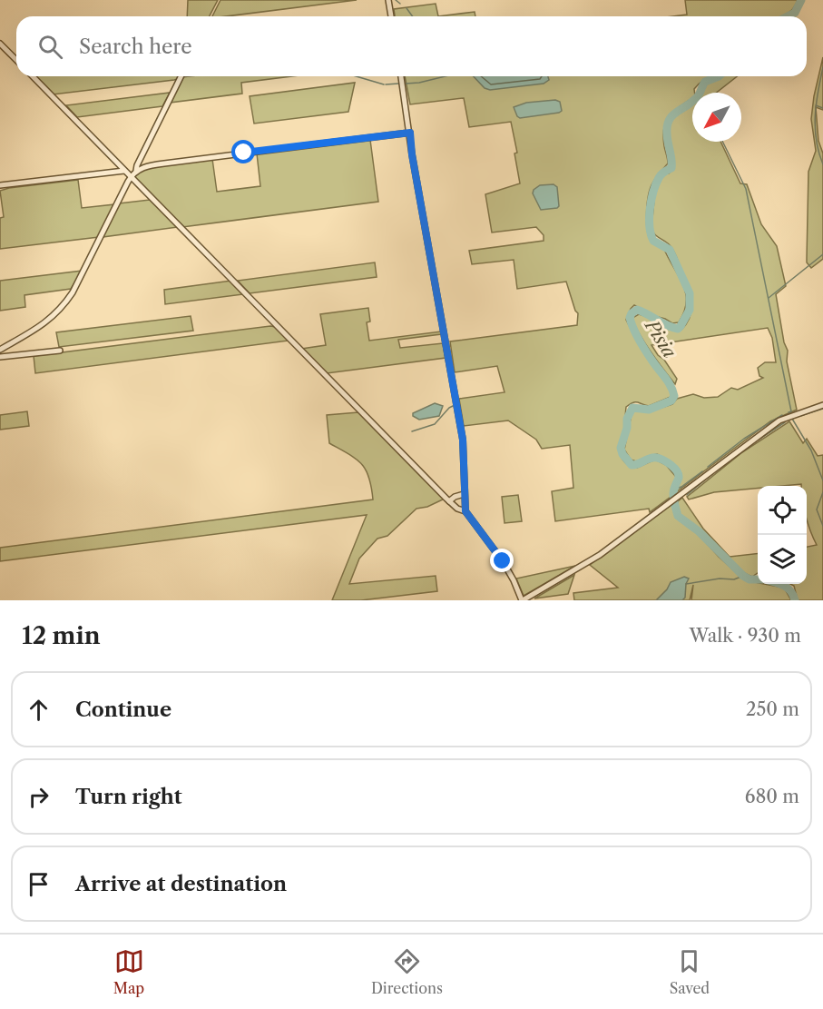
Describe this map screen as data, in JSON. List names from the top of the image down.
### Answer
{
  "water": ["Pisia"],
  "north": "bottom left",
  "page": {
    "search": "Search here",
    "heading": ["12 min", "Walk · 930 m"],
    "list": [
      ["Continue", "250 m"],
      ["Turn right", "680 m"],
      "Arrive at destination"
    ],
    "nav": ["Map", "Directions", "Saved"]
  }
}
